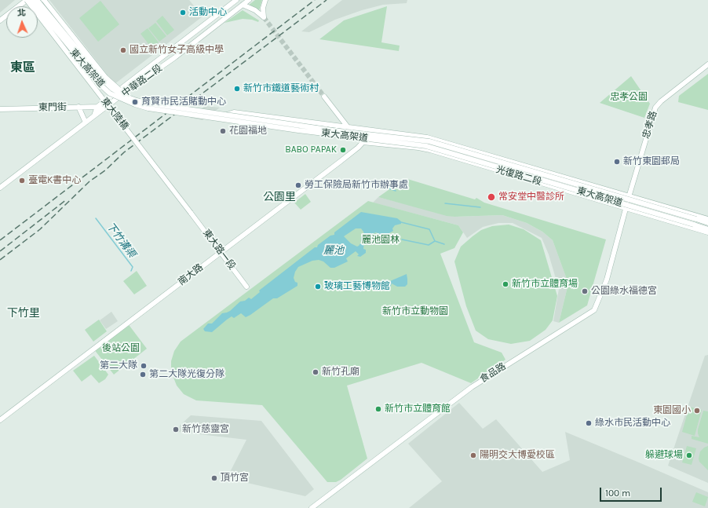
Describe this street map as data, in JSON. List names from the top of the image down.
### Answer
{
  "streets": {
    "main road": [
      "東大高架道",
      "中華路二段",
      "東門街",
      "東大陸橋",
      "忠孝路",
      "光復路二段",
      "東大路一段",
      "南大路",
      "食品路"
    ]
  },
  "crossings": [
    ["東大高架道", "光復路二段"],
    ["中華路二段", "東門街"],
    ["東大陸橋", "東大路一段"],
    ["忠孝路", "光復路二段"],
    ["忠孝路", "食品路"],
    ["光復路二段", "南大路"],
    ["光復路二段", "食品路"],
    ["東大路一段", "南大路"]
  ],
  "districts": ["東區", "公園里", "下竹里"],
  "water": ["下竹溝渠", "麗池"],
  "parks": [
    "忠孝公園",
    "麗池園林",
    "新竹市立動物園",
    "後站公園"
  ],
  "places": [
    "活動中心",
    "國立新竹女子高級中學",
    "新竹市鐵道藝術村",
    "育賢市民活賭動中心",
    "花園福地",
    "BABO PAPAK",
    "新竹東園郵局",
    "臺電K書中心",
    "勞工保險局新竹市辦事處",
    "常安堂中醫診所",
    "新竹市立體育場",
    "玻璃工藝博物館",
    "公園綠水福德宮",
    "第二大隊",
    "新竹孔廟",
    "第二大隊光復分隊",
    "新竹市立體育館",
    "東園國小",
    "綠水市民活動中心",
    "新竹慈靈宮",
    "陽明交大博愛校區",
    "躲避球場",
    "頂竹宮"
  ],
  "scale_bar": "100 m",
  "north": "top"
}
